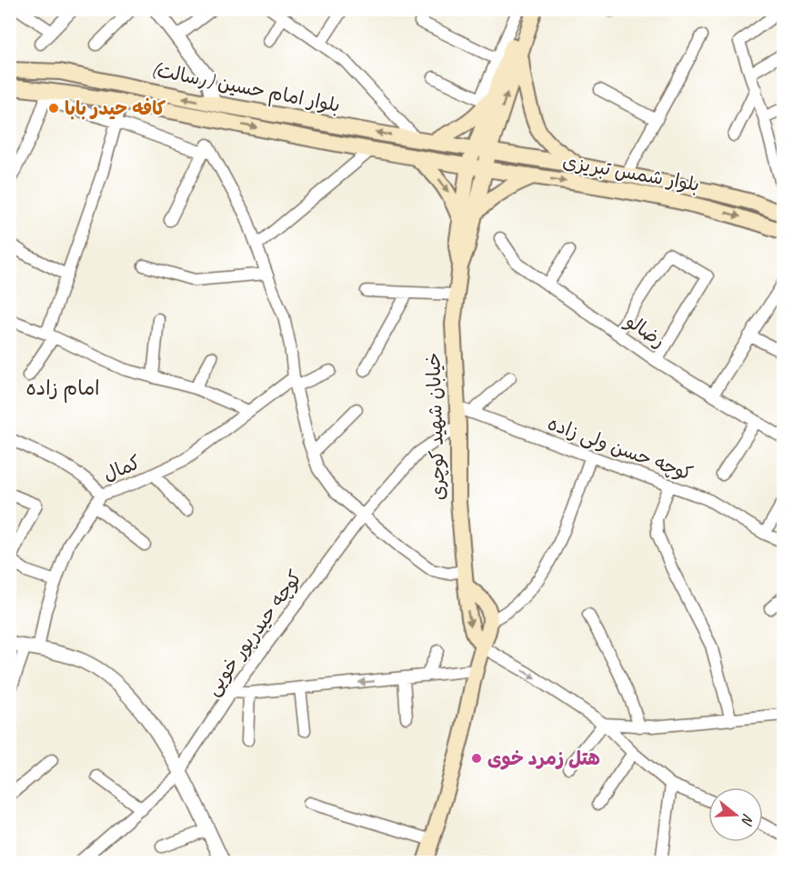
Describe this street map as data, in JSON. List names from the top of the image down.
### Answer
{
  "streets": {
    "main road": ["بلوار امام حسین (رسالت)", "بلوار شمس تبریزی", "خیابان شهید کوچری"],
    "street": [
      "رضالو",
      "کوچه حسن ولی زاده",
      "کمال",
      "کوچه حیدرپور خویی"
    ]
  },
  "crossings": [
    ["بلوار امام حسین (رسالت)", "بلوار شمس تبریزی"],
    ["بلوار امام حسین (رسالت)", "خیابان شهید کوچری"],
    ["بلوار شمس تبریزی", "خیابان شهید کوچری"],
    ["خیابان شهید کوچری", "کوچه حسن ولی زاده"],
    ["خیابان شهید کوچری", "کوچه حیدرپور خویی"]
  ],
  "districts": ["امام زاده"],
  "places": ["کافه حیدر بابا", "هتل زمرد خوی"],
  "north": "right"
}
